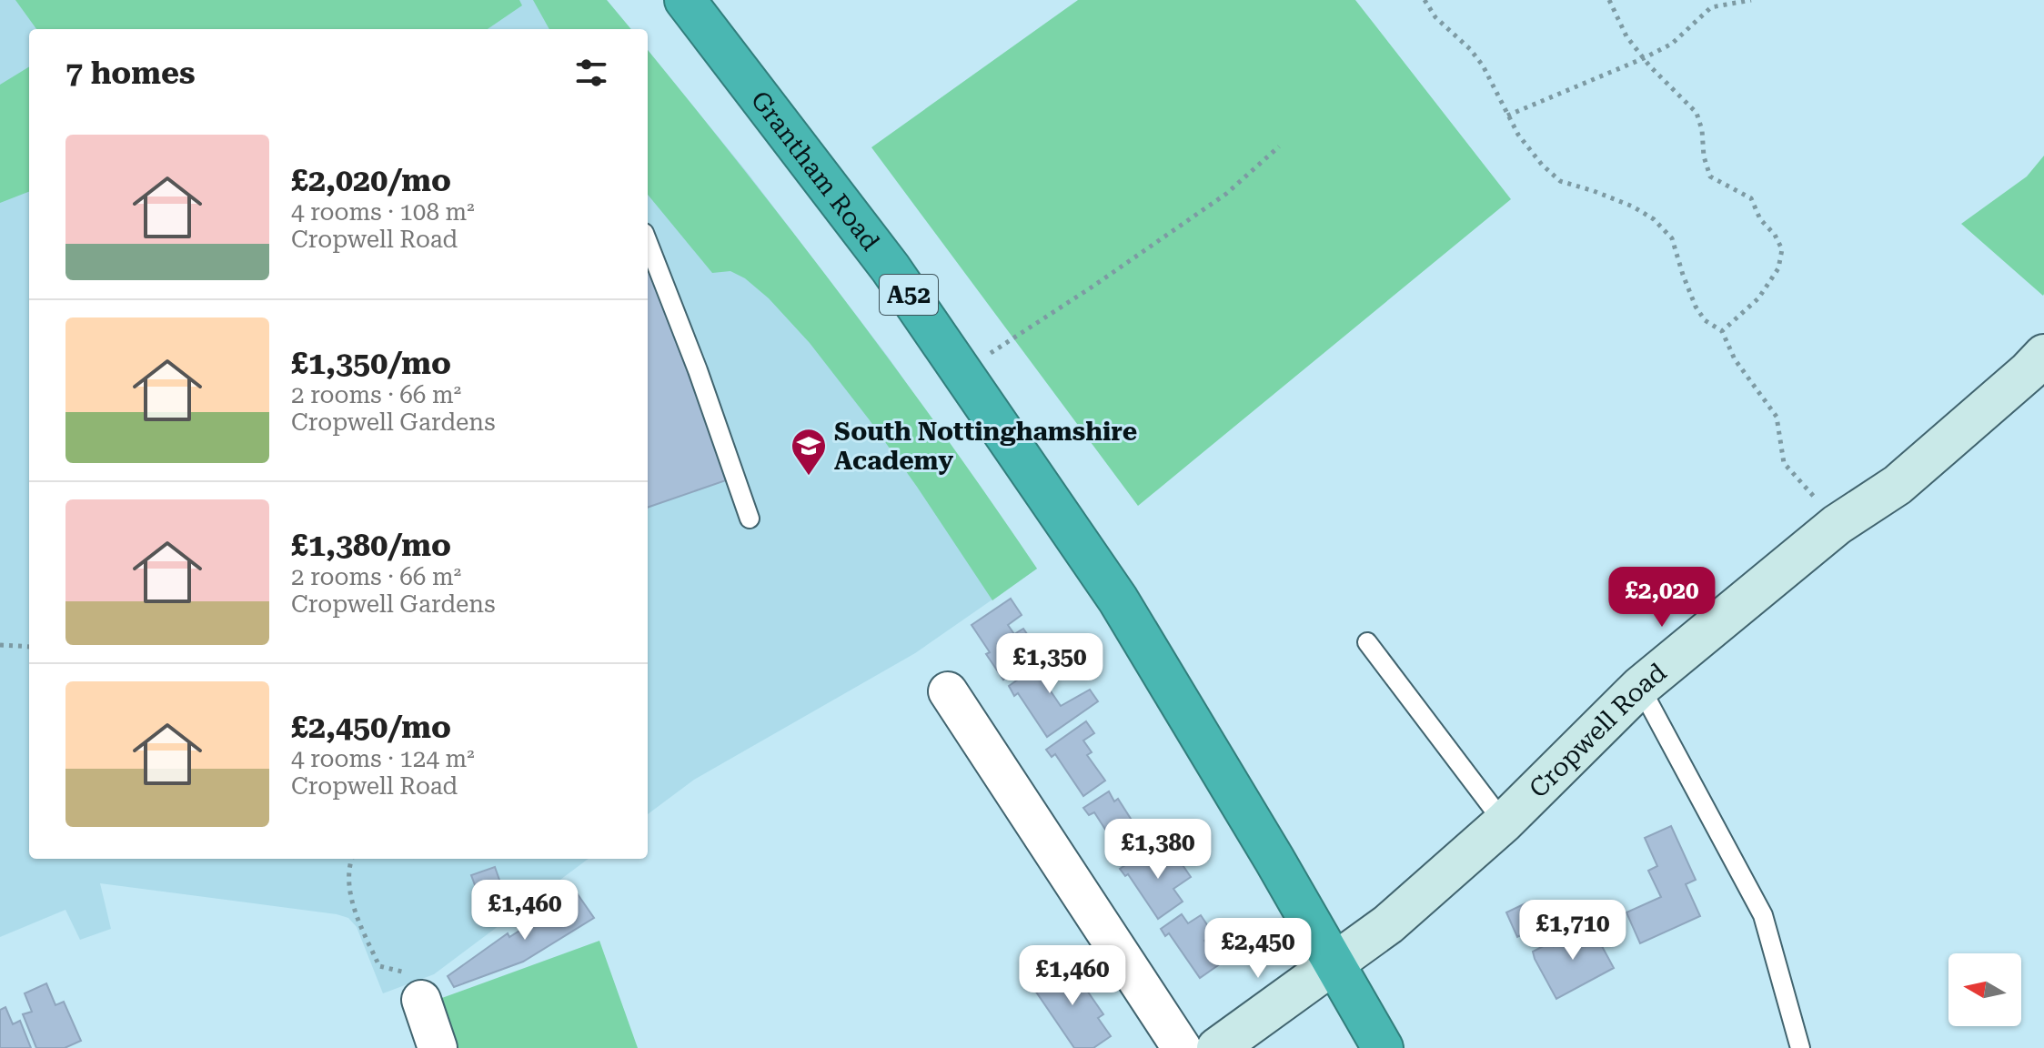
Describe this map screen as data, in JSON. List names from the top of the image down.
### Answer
{
  "streets": {
    "highway": ["Grantham Road", "A52"],
    "street": ["Cropwell Road"]
  },
  "crossings": [
    ["Grantham Road", "Cropwell Road"]
  ],
  "places": {
    "school or university": ["South Nottinghamshire Academy"]
  },
  "north": "left",
  "page": {
    "heading": "7 homes",
    "list": [
      {
        "name": "£2,020/mo",
        "note": "4 rooms · 108 m² · Cropwell Road"
      },
      {
        "name": "£1,350/mo",
        "note": "2 rooms · 66 m² · Cropwell Gardens"
      },
      {
        "name": "£1,380/mo",
        "note": "2 rooms · 66 m² · Cropwell Gardens"
      },
      {
        "name": "£2,450/mo",
        "note": "4 rooms · 124 m² · Cropwell Road"
      }
    ],
    "price": [
      "£2,020",
      "£1,350",
      "£1,380",
      "£1,460",
      "£1,710",
      "£2,450",
      "£1,460"
    ]
  }
}
